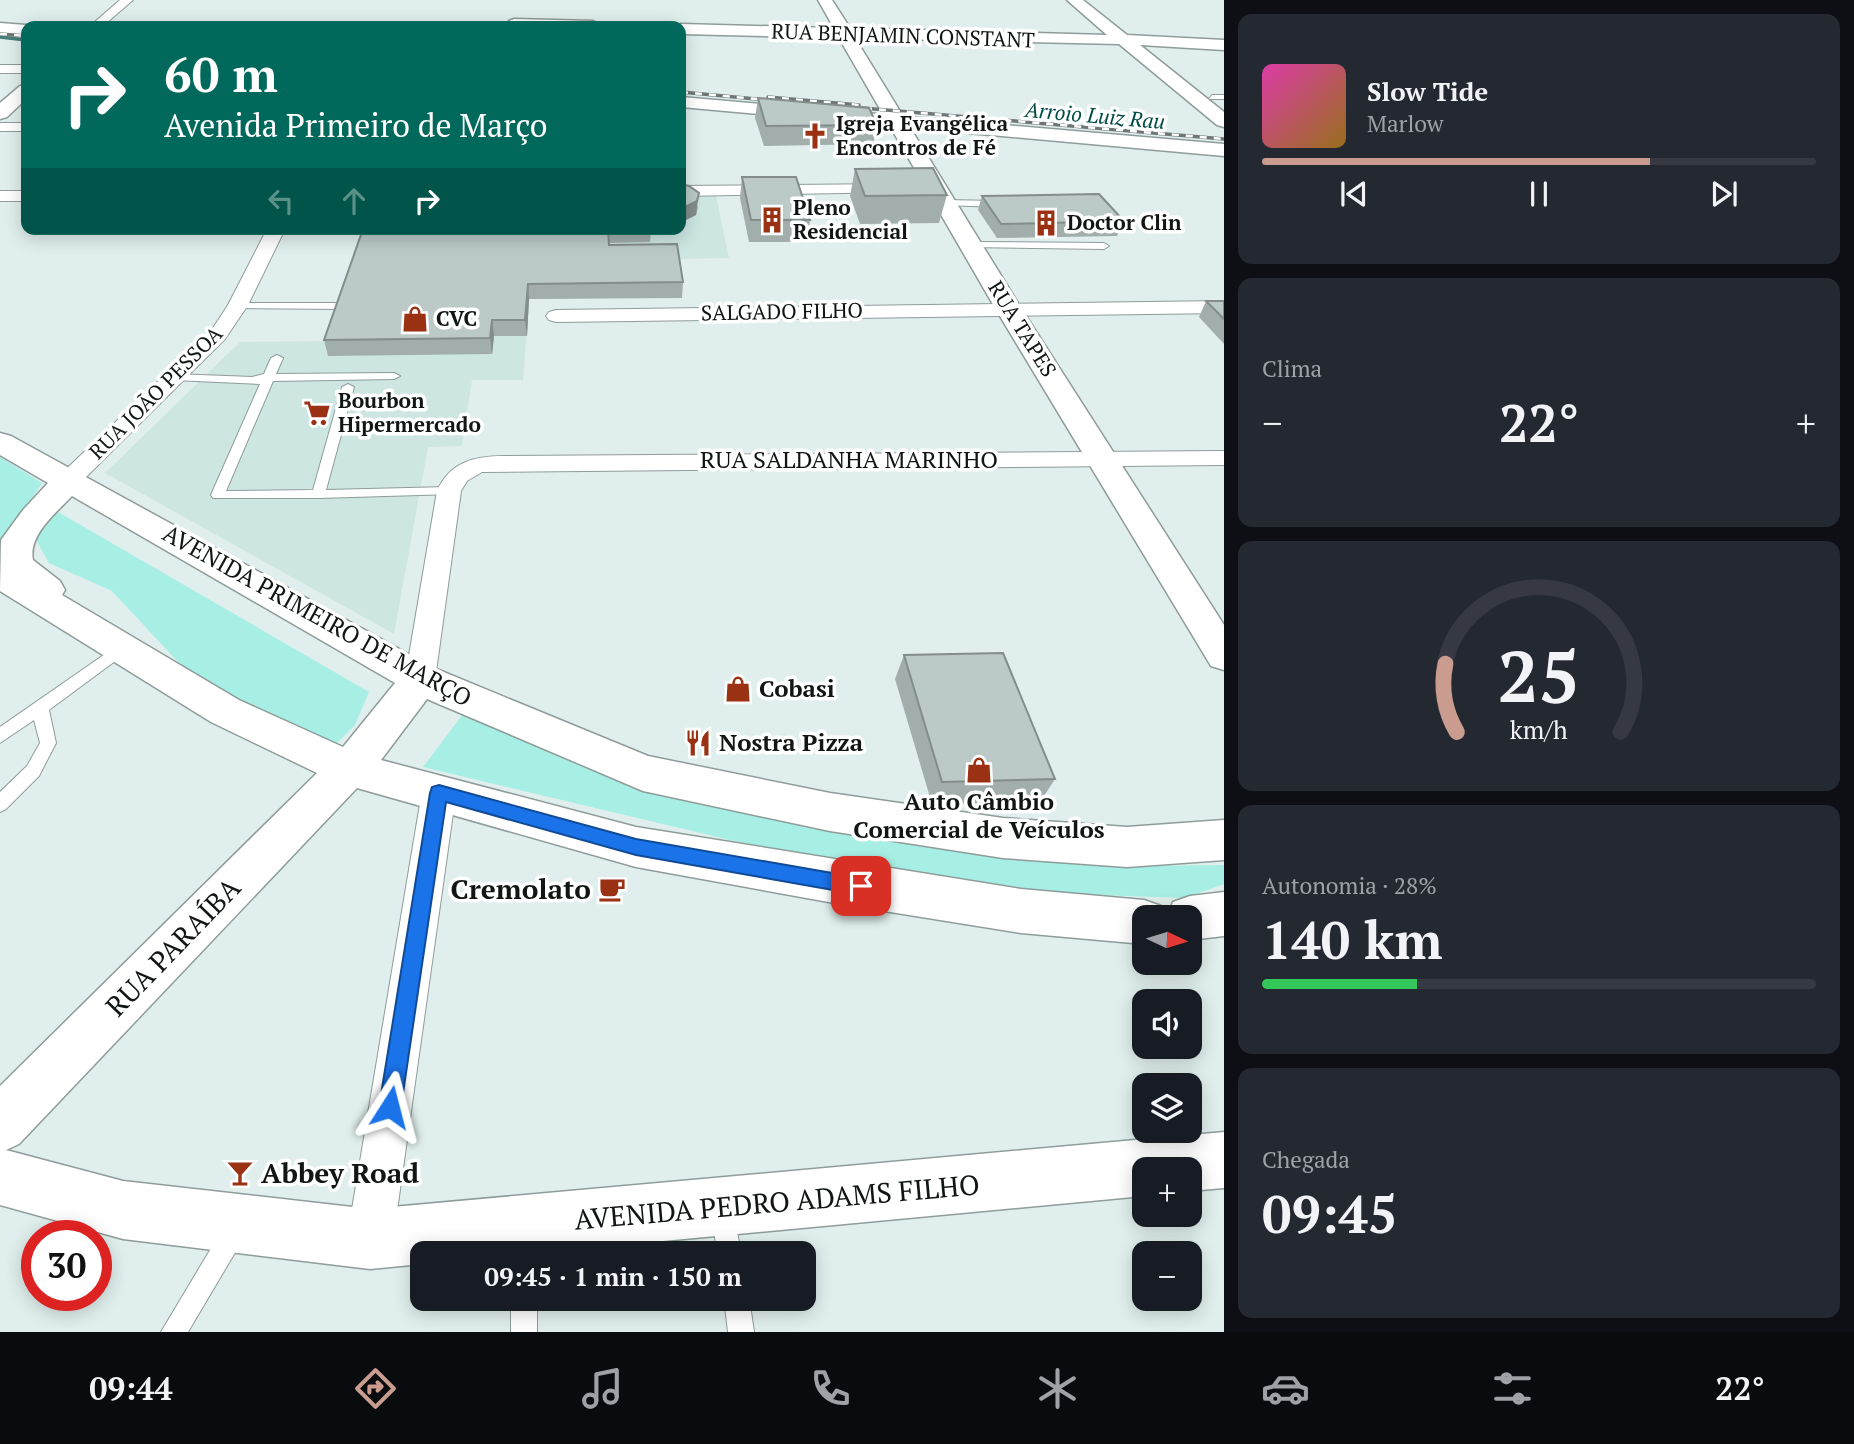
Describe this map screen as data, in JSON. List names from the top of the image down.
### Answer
{
  "streets": {
    "main road": [
      "RUA BENJAMIN CONSTANT",
      "RUA TAPES",
      "AVENIDA PRIMEIRO DE MARÇO",
      "RUA PARAÍBA",
      "AVENIDA PEDRO ADAMS FILHO"
    ],
    "street": ["SALGADO FILHO", "RUA JOÃO PESSOA", "RUA SALDANHA MARINHO"]
  },
  "crossings": [
    ["RUA BENJAMIN CONSTANT", "RUA TAPES"],
    ["SALGADO FILHO", "RUA TAPES"],
    ["RUA TAPES", "RUA SALDANHA MARINHO"],
    ["RUA JOÃO PESSOA", "AVENIDA PRIMEIRO DE MARÇO"],
    ["AVENIDA PRIMEIRO DE MARÇO", "RUA PARAÍBA"]
  ],
  "water": ["Arroio Luiz Rau"],
  "places": {
    "church": ["Igreja Evangélica Encontros de Fé"],
    "building": ["Pleno Residencial", "Doctor Clin"],
    "shop": ["CVC", "Cobasi", "Auto Câmbio Comercial de Veículos"],
    "supermarket": ["Bourbon Hipermercado"],
    "restaurant": ["Nostra Pizza"],
    "cafe": ["Cremolato"],
    "bar": ["Abbey Road"]
  },
  "north": "right",
  "page": {
    "turn": ["60 m", "Avenida Primeiro de Março"],
    "song": ["Slow Tide", "Marlow"],
    "tile": [
      "Clima",
      ["Autonomia · 28%", "140 km"],
      ["Chegada", "09:45"]
    ],
    "heat": ["−", "22°", "+"],
    "map_buttons": ["+", "−"],
    "limit": "30",
    "trip": "09:45 · 1 min · 150 m",
    "tabs": ["09:44", "22°"],
    "gauge": ["25", "km/h"]
  }
}
